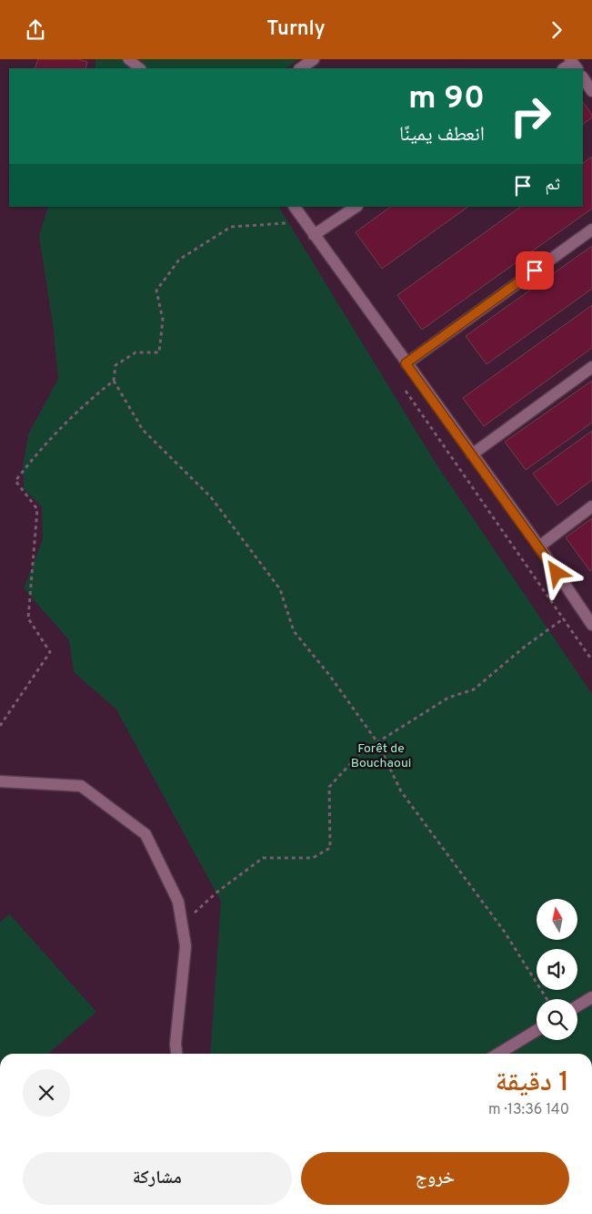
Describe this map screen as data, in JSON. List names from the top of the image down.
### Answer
{
  "parks": ["Forêt de Bouchaoui"],
  "north": "top",
  "page": {
    "header": "Turnly",
    "turn": ["90 m", "انعطف يمينًا"],
    "then": "ثم",
    "heading": ["1 دقيقة", "140 m · 13:36"],
    "buttons": ["خروج", "مشاركة"]
  }
}
